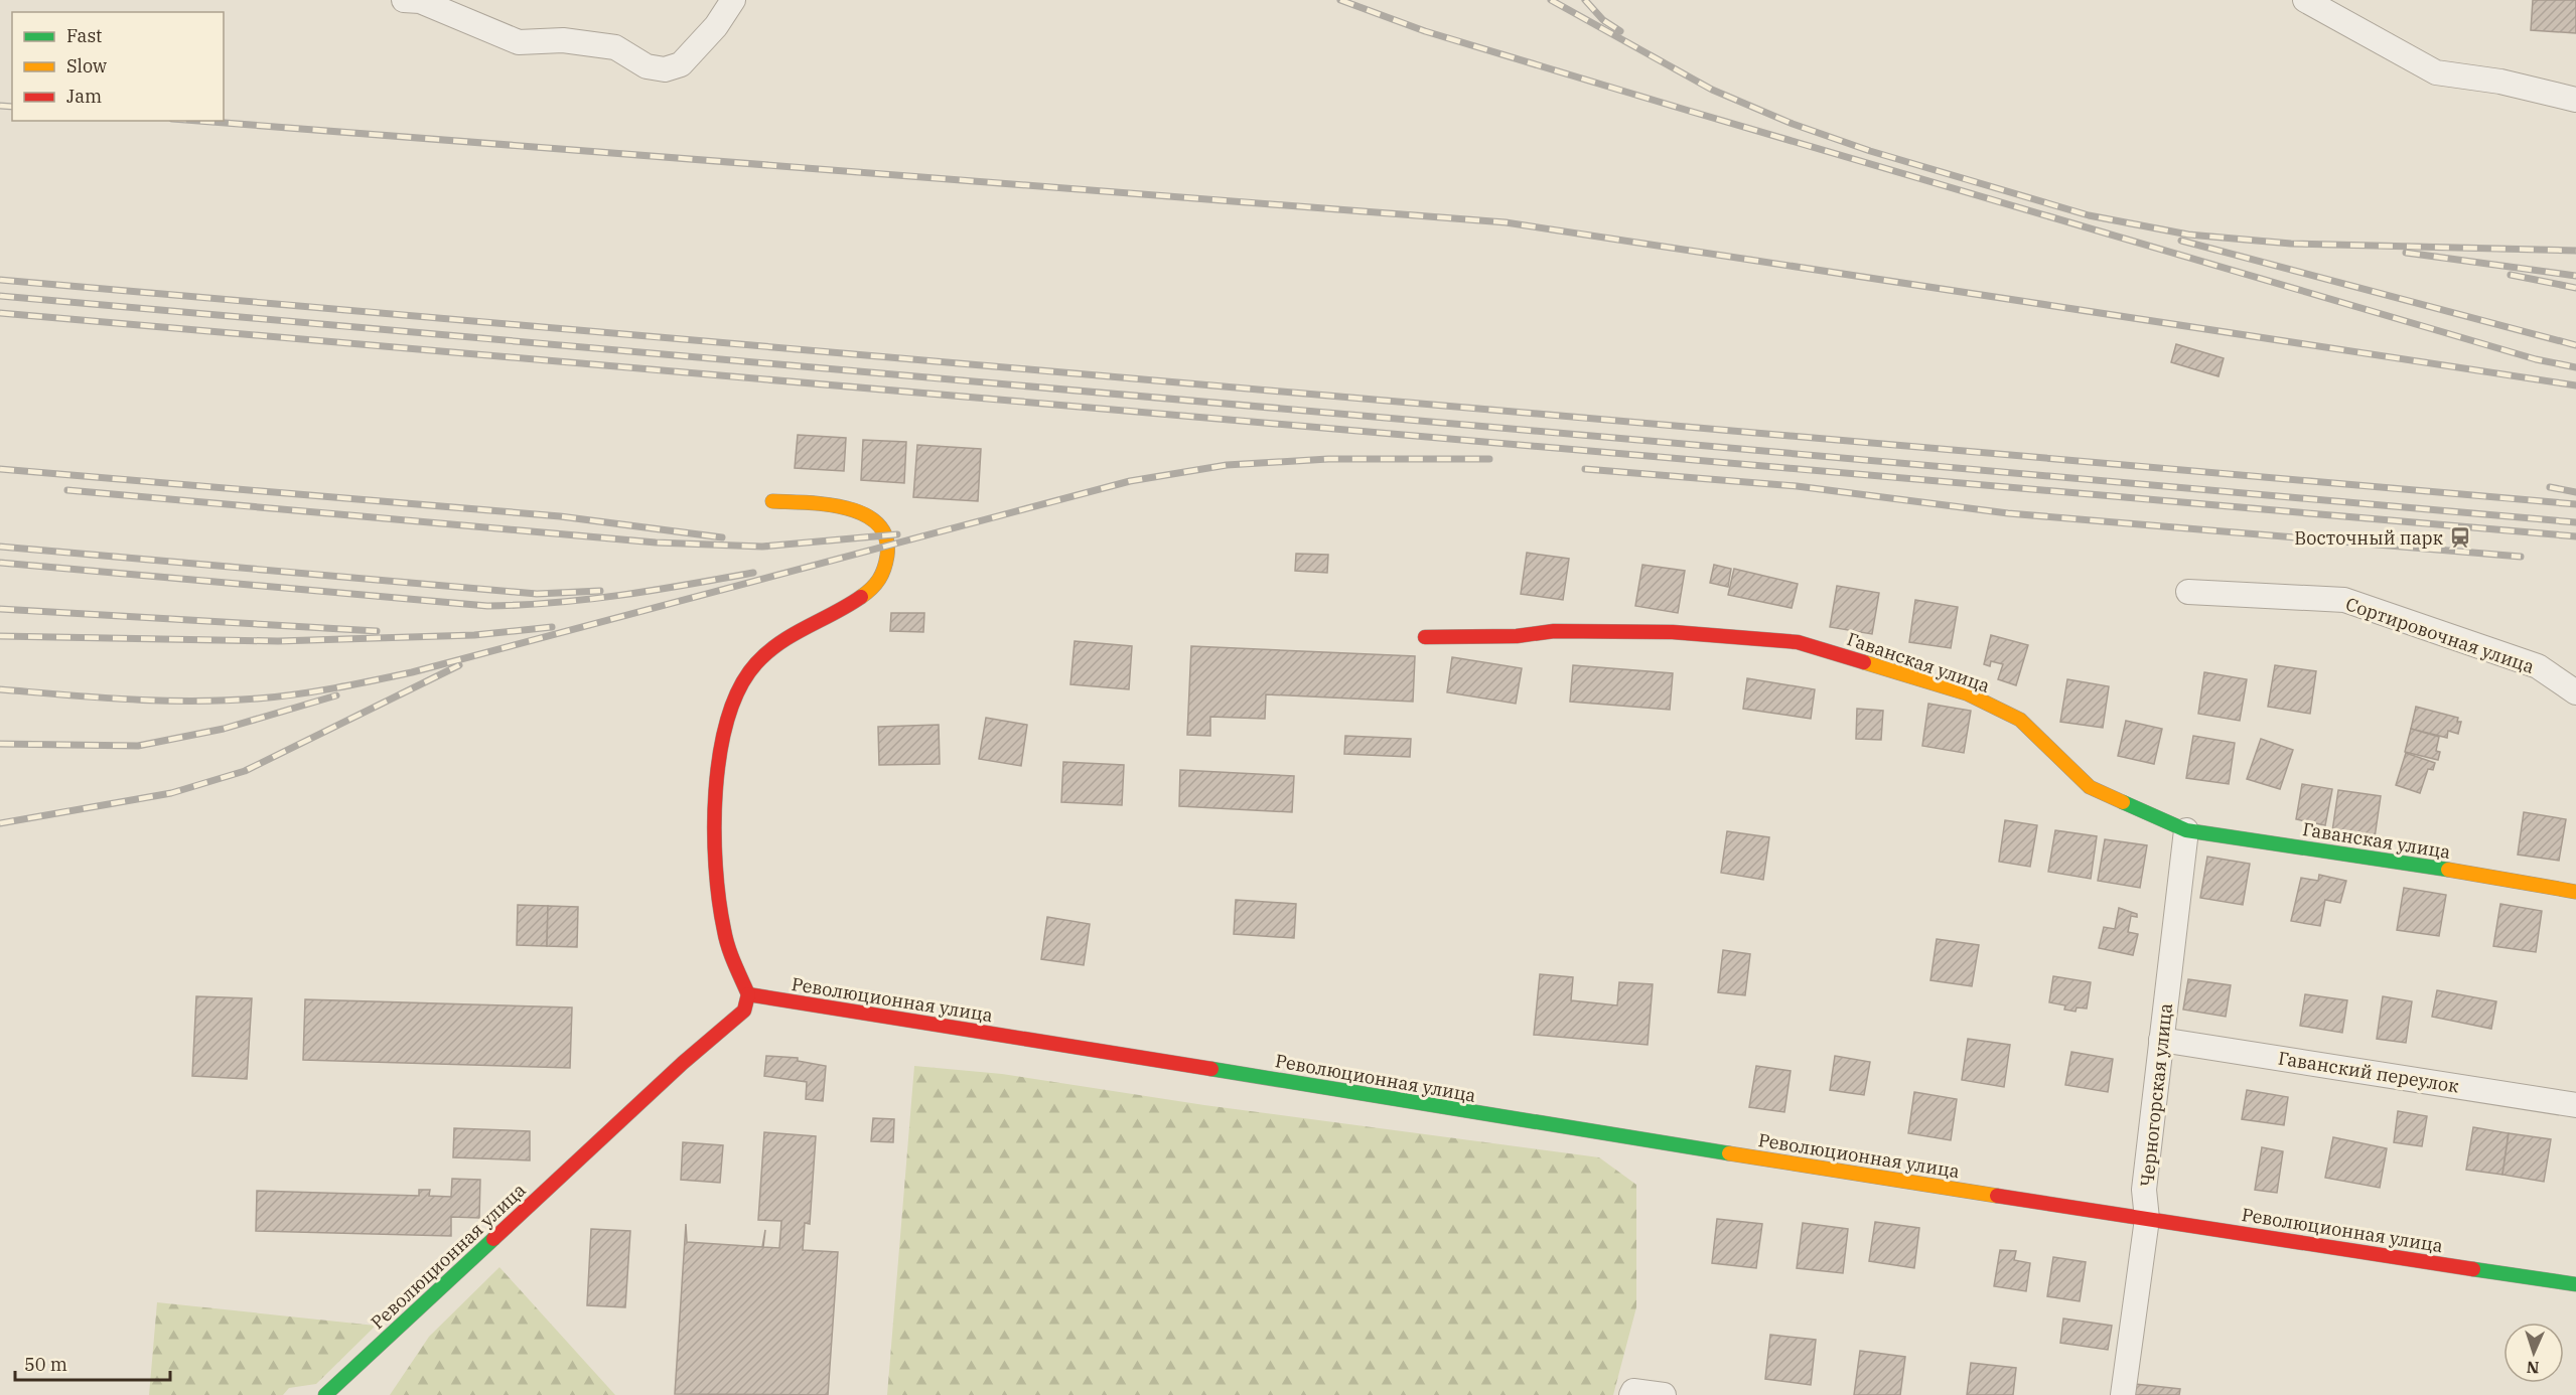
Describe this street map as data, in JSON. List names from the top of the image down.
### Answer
{
  "streets": {
    "street": [
      "Сортировочная улица",
      "Гаванская улица",
      "Революционная улица",
      "Гаванский переулок",
      "Черногорская улица"
    ]
  },
  "crossings": [
    ["Гаванская улица", "Черногорская улица"],
    ["Революционная улица", "Черногорская улица"],
    ["Гаванский переулок", "Черногорская улица"]
  ],
  "places": {
    "station": ["Восточный парк"]
  },
  "legend": ["Fast", "Slow", "Jam"],
  "scale_bar": "50 m",
  "north": "bottom"
}
